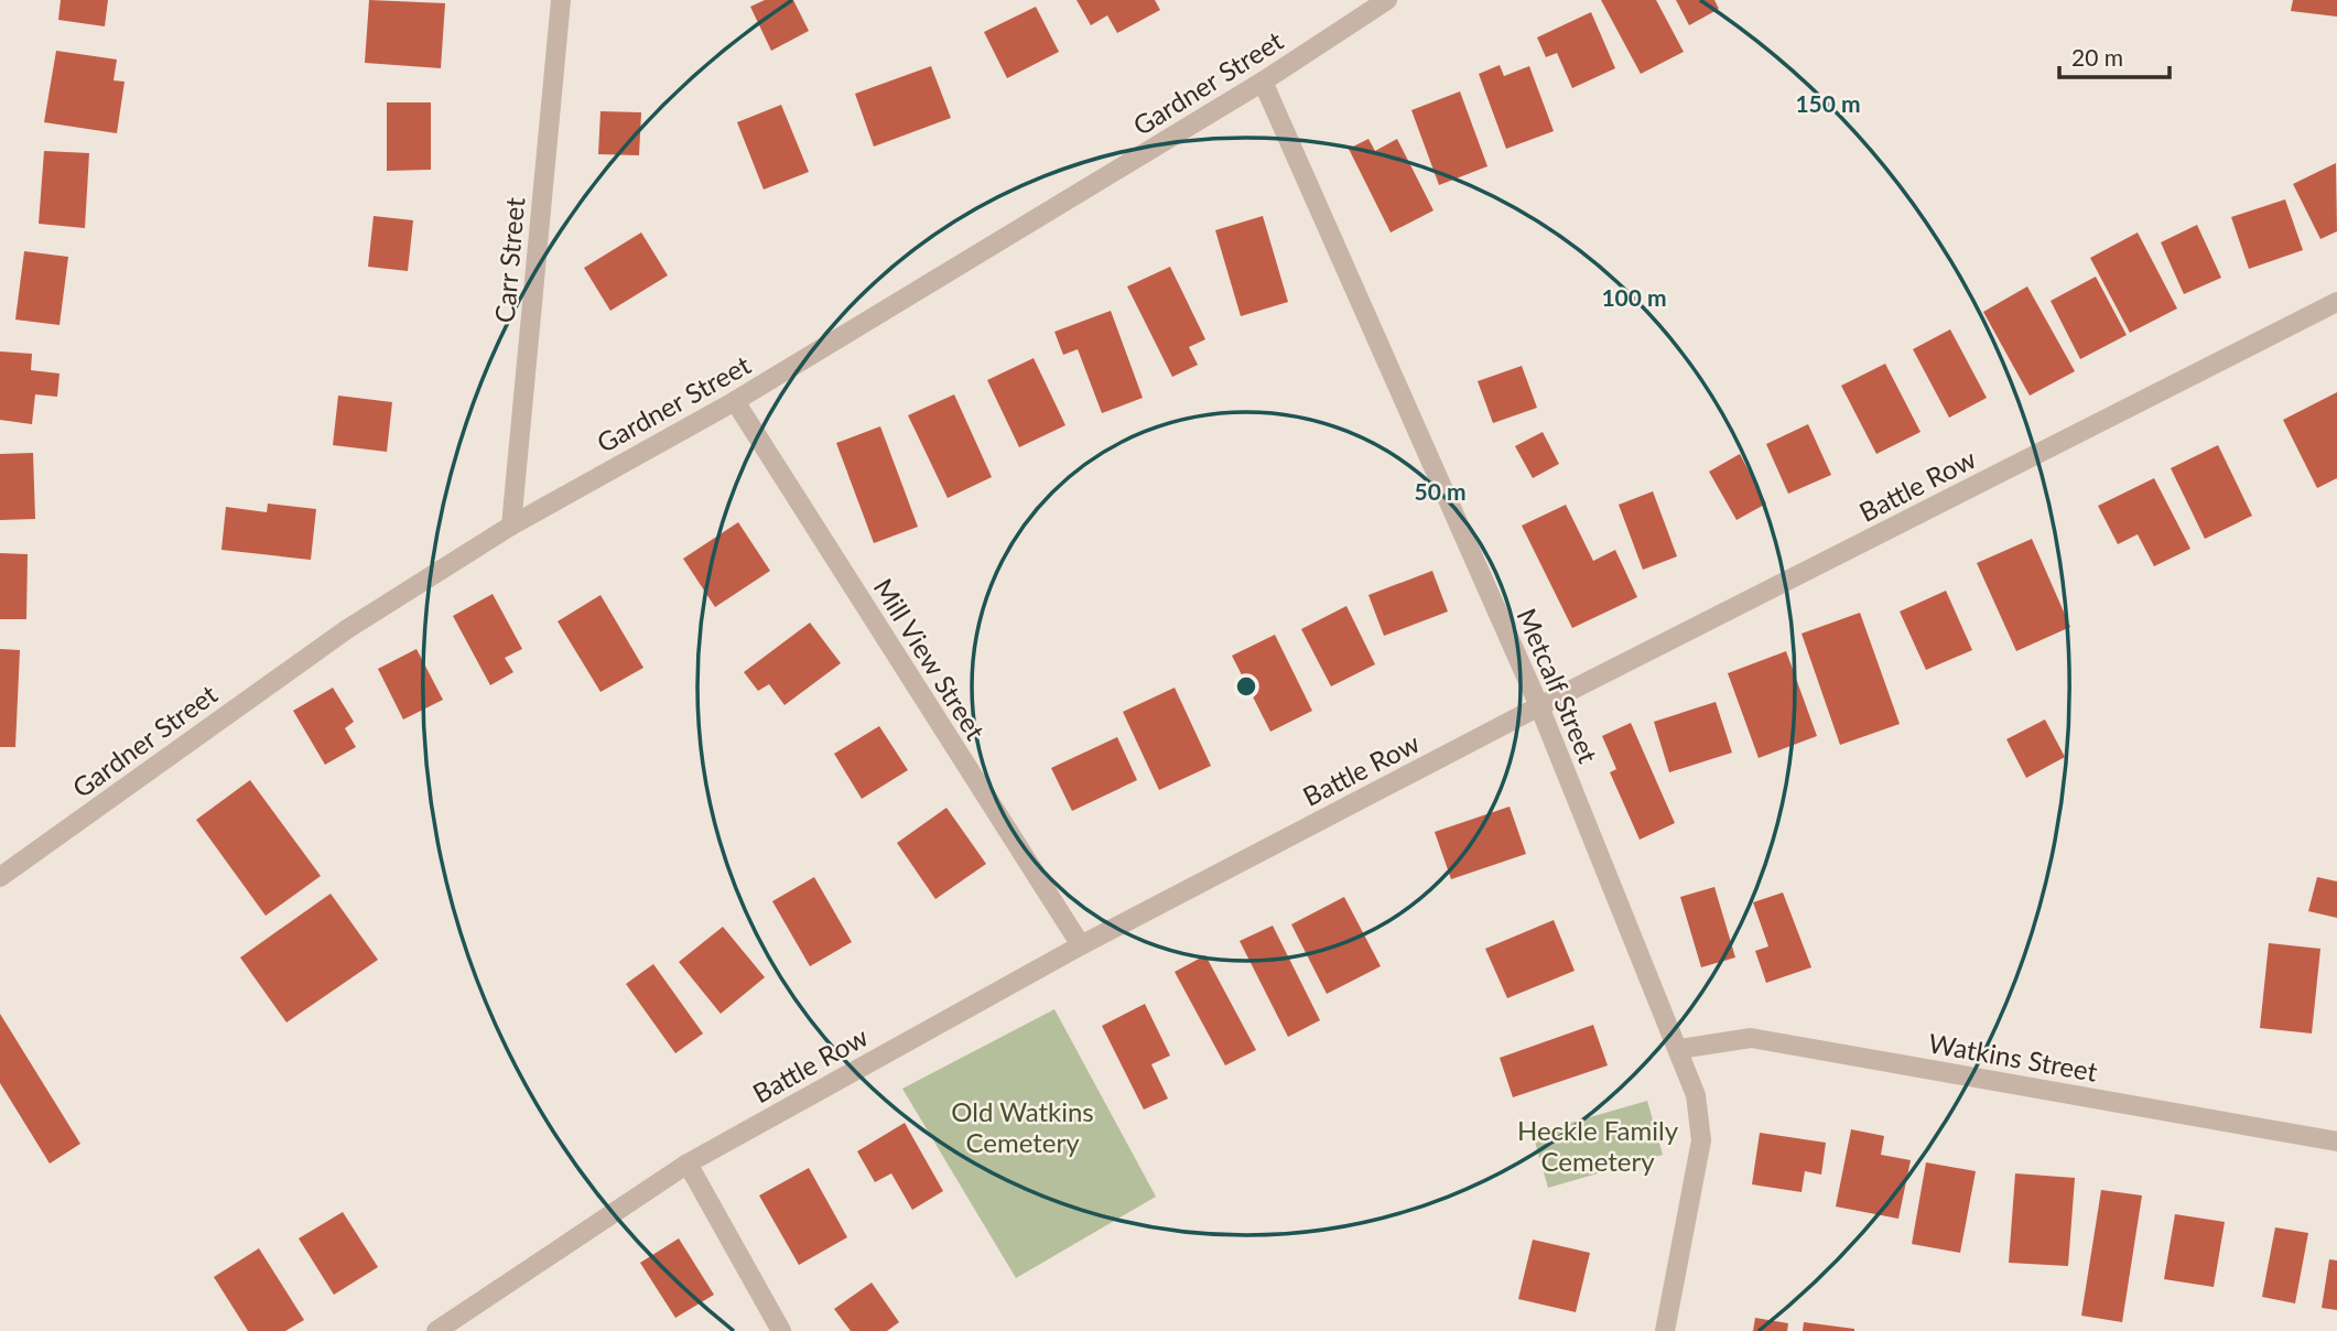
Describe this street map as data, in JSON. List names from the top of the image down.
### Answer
{
  "streets": {
    "street": [
      "Gardner Street",
      "Carr Street",
      "Battle Row",
      "Mill View Street",
      "Metcalf Street",
      "Watkins Street"
    ]
  },
  "crossings": [
    ["Gardner Street", "Carr Street"],
    ["Gardner Street", "Mill View Street"],
    ["Gardner Street", "Metcalf Street"],
    ["Battle Row", "Mill View Street"],
    ["Battle Row", "Metcalf Street"],
    ["Metcalf Street", "Watkins Street"]
  ],
  "parks": ["Old Watkins Cemetery", "Heckle Family Cemetery"],
  "scale_bar": "20 m",
  "rings": ["150 m", "100 m", "50 m"]
}
